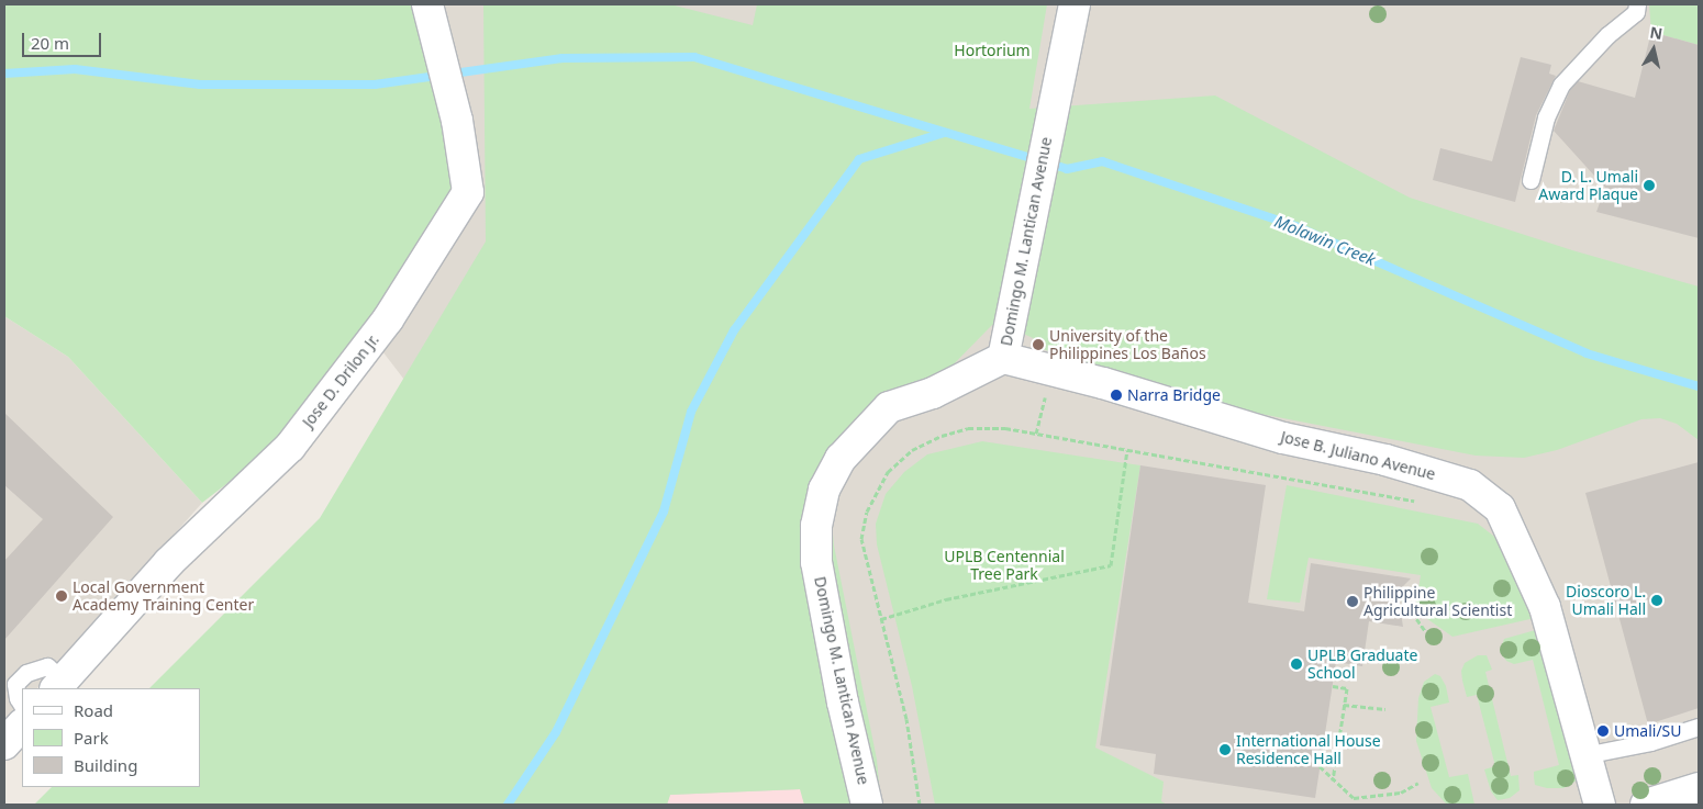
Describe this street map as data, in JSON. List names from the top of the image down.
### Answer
{
  "streets": {
    "street": ["Domingo M. Lantican Avenue", "Jose D. Drilon Jr.", "Jose B. Juliano Avenue"]
  },
  "crossings": [
    ["Domingo M. Lantican Avenue", "Jose B. Juliano Avenue"]
  ],
  "water": ["Molawin Creek"],
  "parks": ["Hortorium", "UPLB Centennial Tree Park"],
  "places": [
    "D. L. Umali Award Plaque",
    "University of the Philippines Los Baños",
    "Narra Bridge",
    "Local Government Academy Training Center",
    "Dioscoro L. Umali Hall",
    "Philippine Agricultural Scientist",
    "UPLB Graduate School",
    "Umali/SU",
    "International House Residence Hall"
  ],
  "legend": ["Road", "Park", "Building"],
  "scale_bar": "20 m",
  "north": "top"
}
